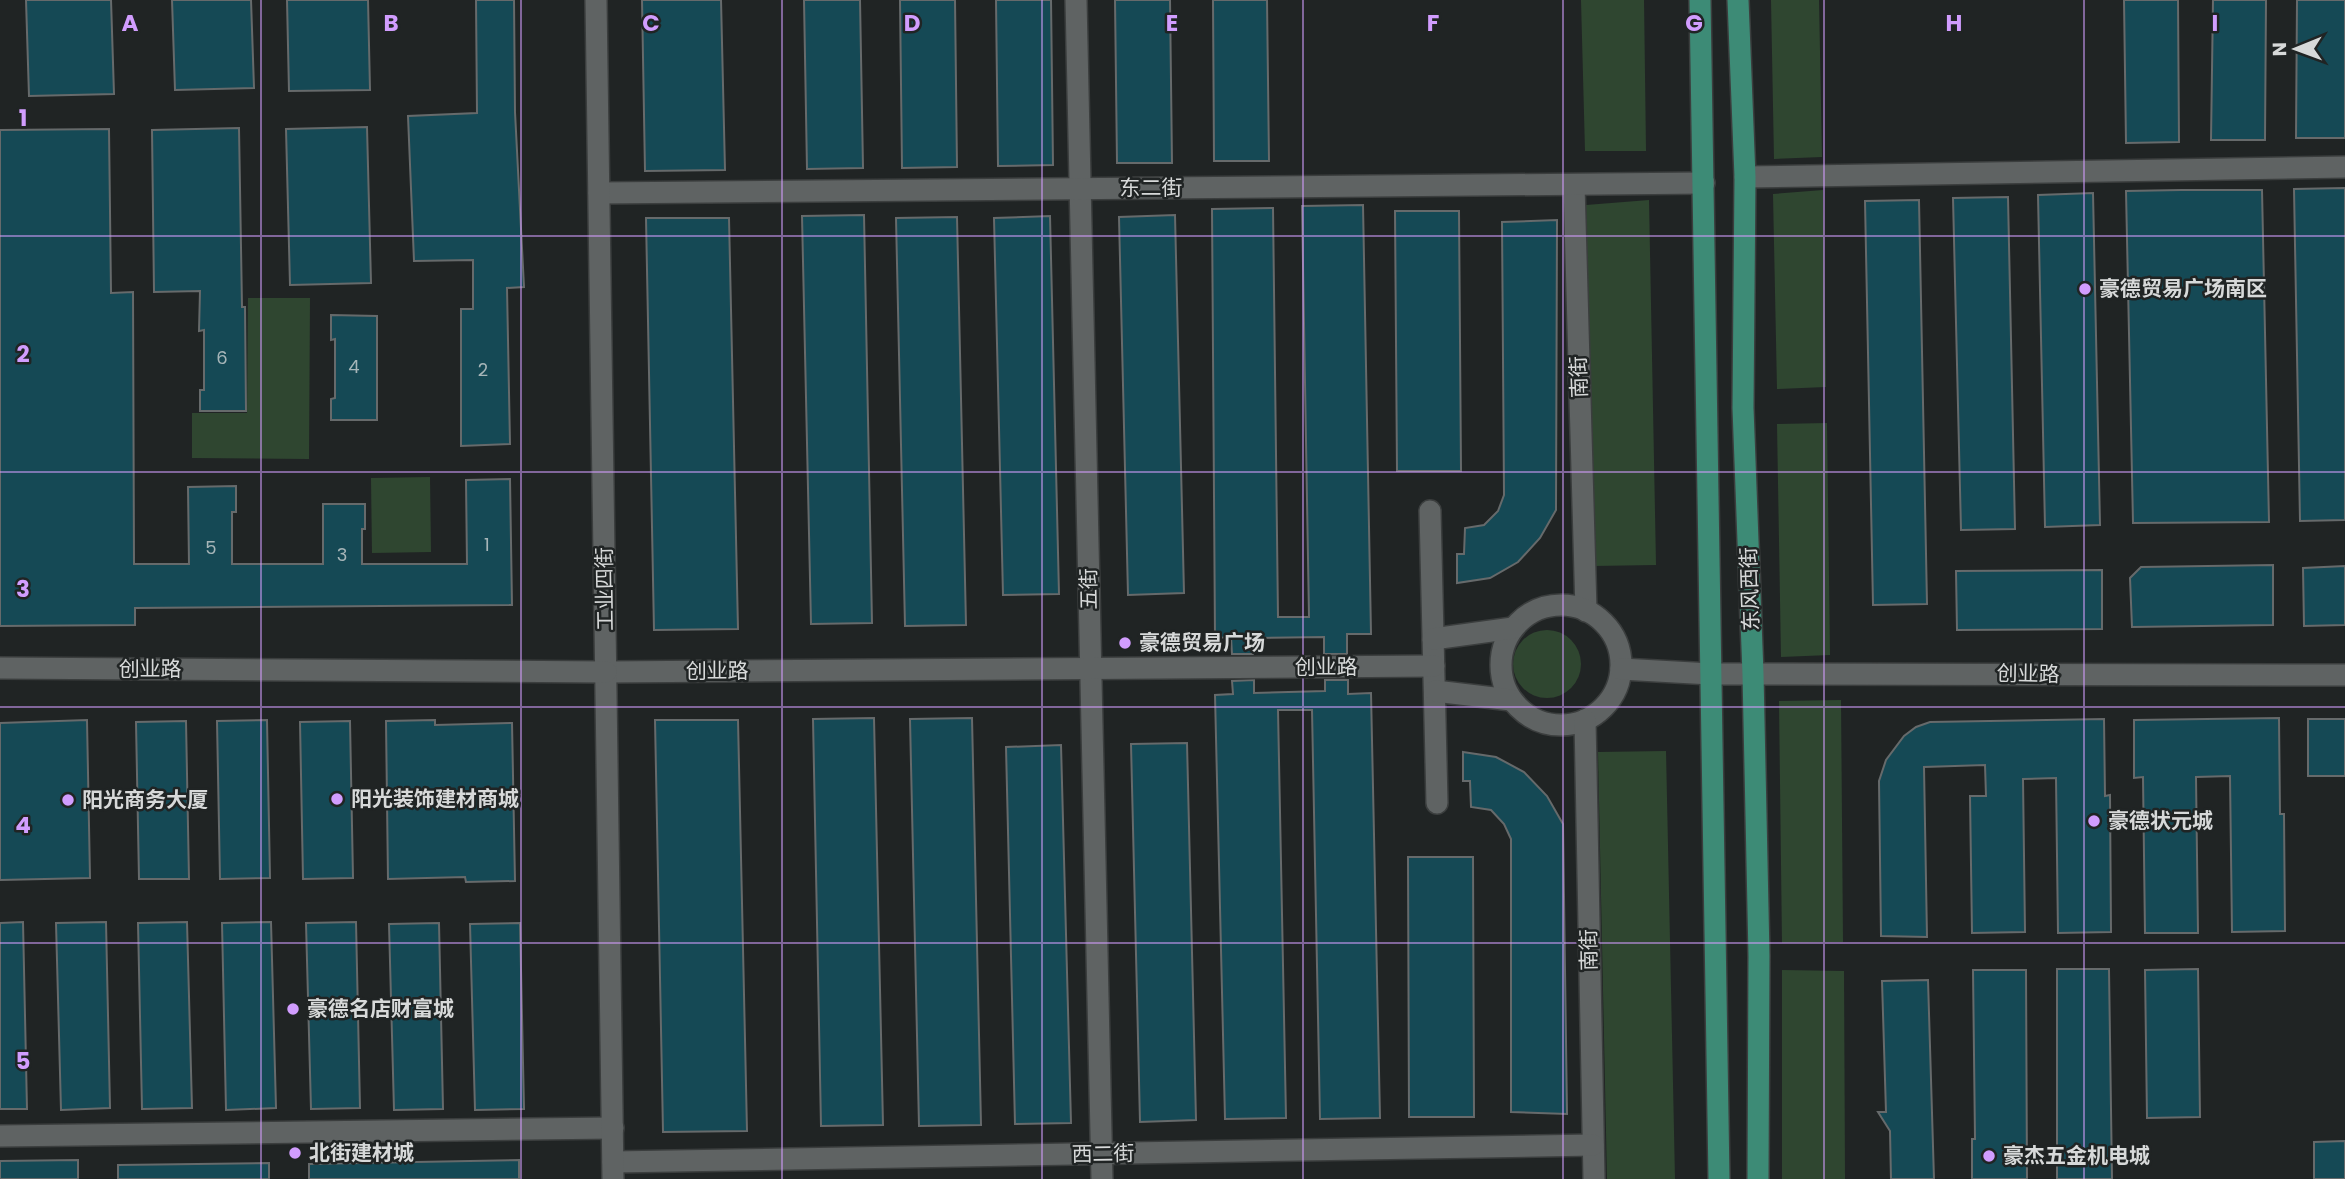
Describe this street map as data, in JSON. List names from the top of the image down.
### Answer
{
  "streets": {
    "main road": ["东风西街"],
    "street": [
      "东二街",
      "南街",
      "工业四街",
      "五街",
      "创业路",
      "西二街"
    ]
  },
  "crossings": [
    ["东二街", "南街"],
    ["东二街", "工业四街"],
    ["东二街", "五街"],
    ["东二街", "东风西街"],
    ["南街", "创业路"],
    ["南街", "西二街"],
    ["工业四街", "创业路"],
    ["工业四街", "西二街"],
    ["五街", "创业路"],
    ["五街", "西二街"],
    ["东风西街", "创业路"]
  ],
  "places": [
    "豪德贸易广场南区",
    "豪德贸易广场",
    "阳光装饰建材商城",
    "阳光商务大厦",
    "豪德状元城",
    "豪德名店财富城",
    "北街建材城",
    "豪杰五金机电城"
  ],
  "house_numbers": [
    "6",
    "4",
    "2",
    "1",
    "5",
    "3"
  ],
  "north": "left",
  "grid": {
    "columns": [
      "A",
      "B",
      "C",
      "D",
      "E",
      "F",
      "G",
      "H",
      "I"
    ],
    "rows": [
      "1",
      "2",
      "3",
      "4",
      "5"
    ]
  }
}
